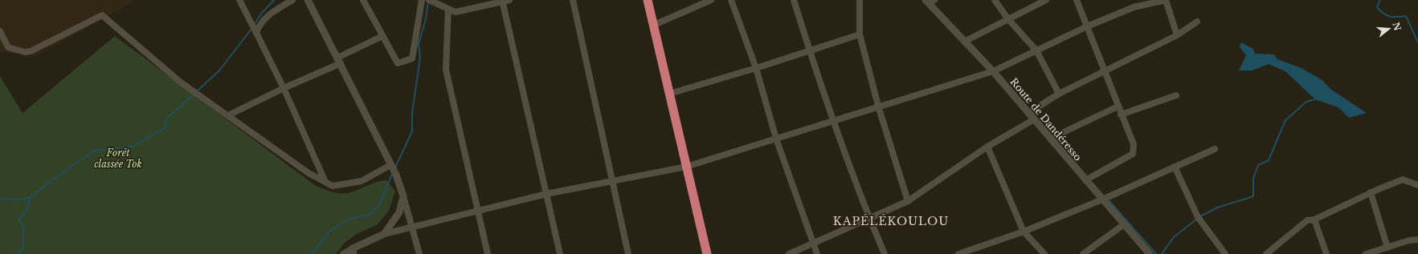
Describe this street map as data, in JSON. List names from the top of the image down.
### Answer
{
  "streets": {
    "street": ["Route de Dandéresso"]
  },
  "districts": ["KAPÉLÉKOULOU"],
  "parks": ["Forêt classée Tok"],
  "north": "right"
}
